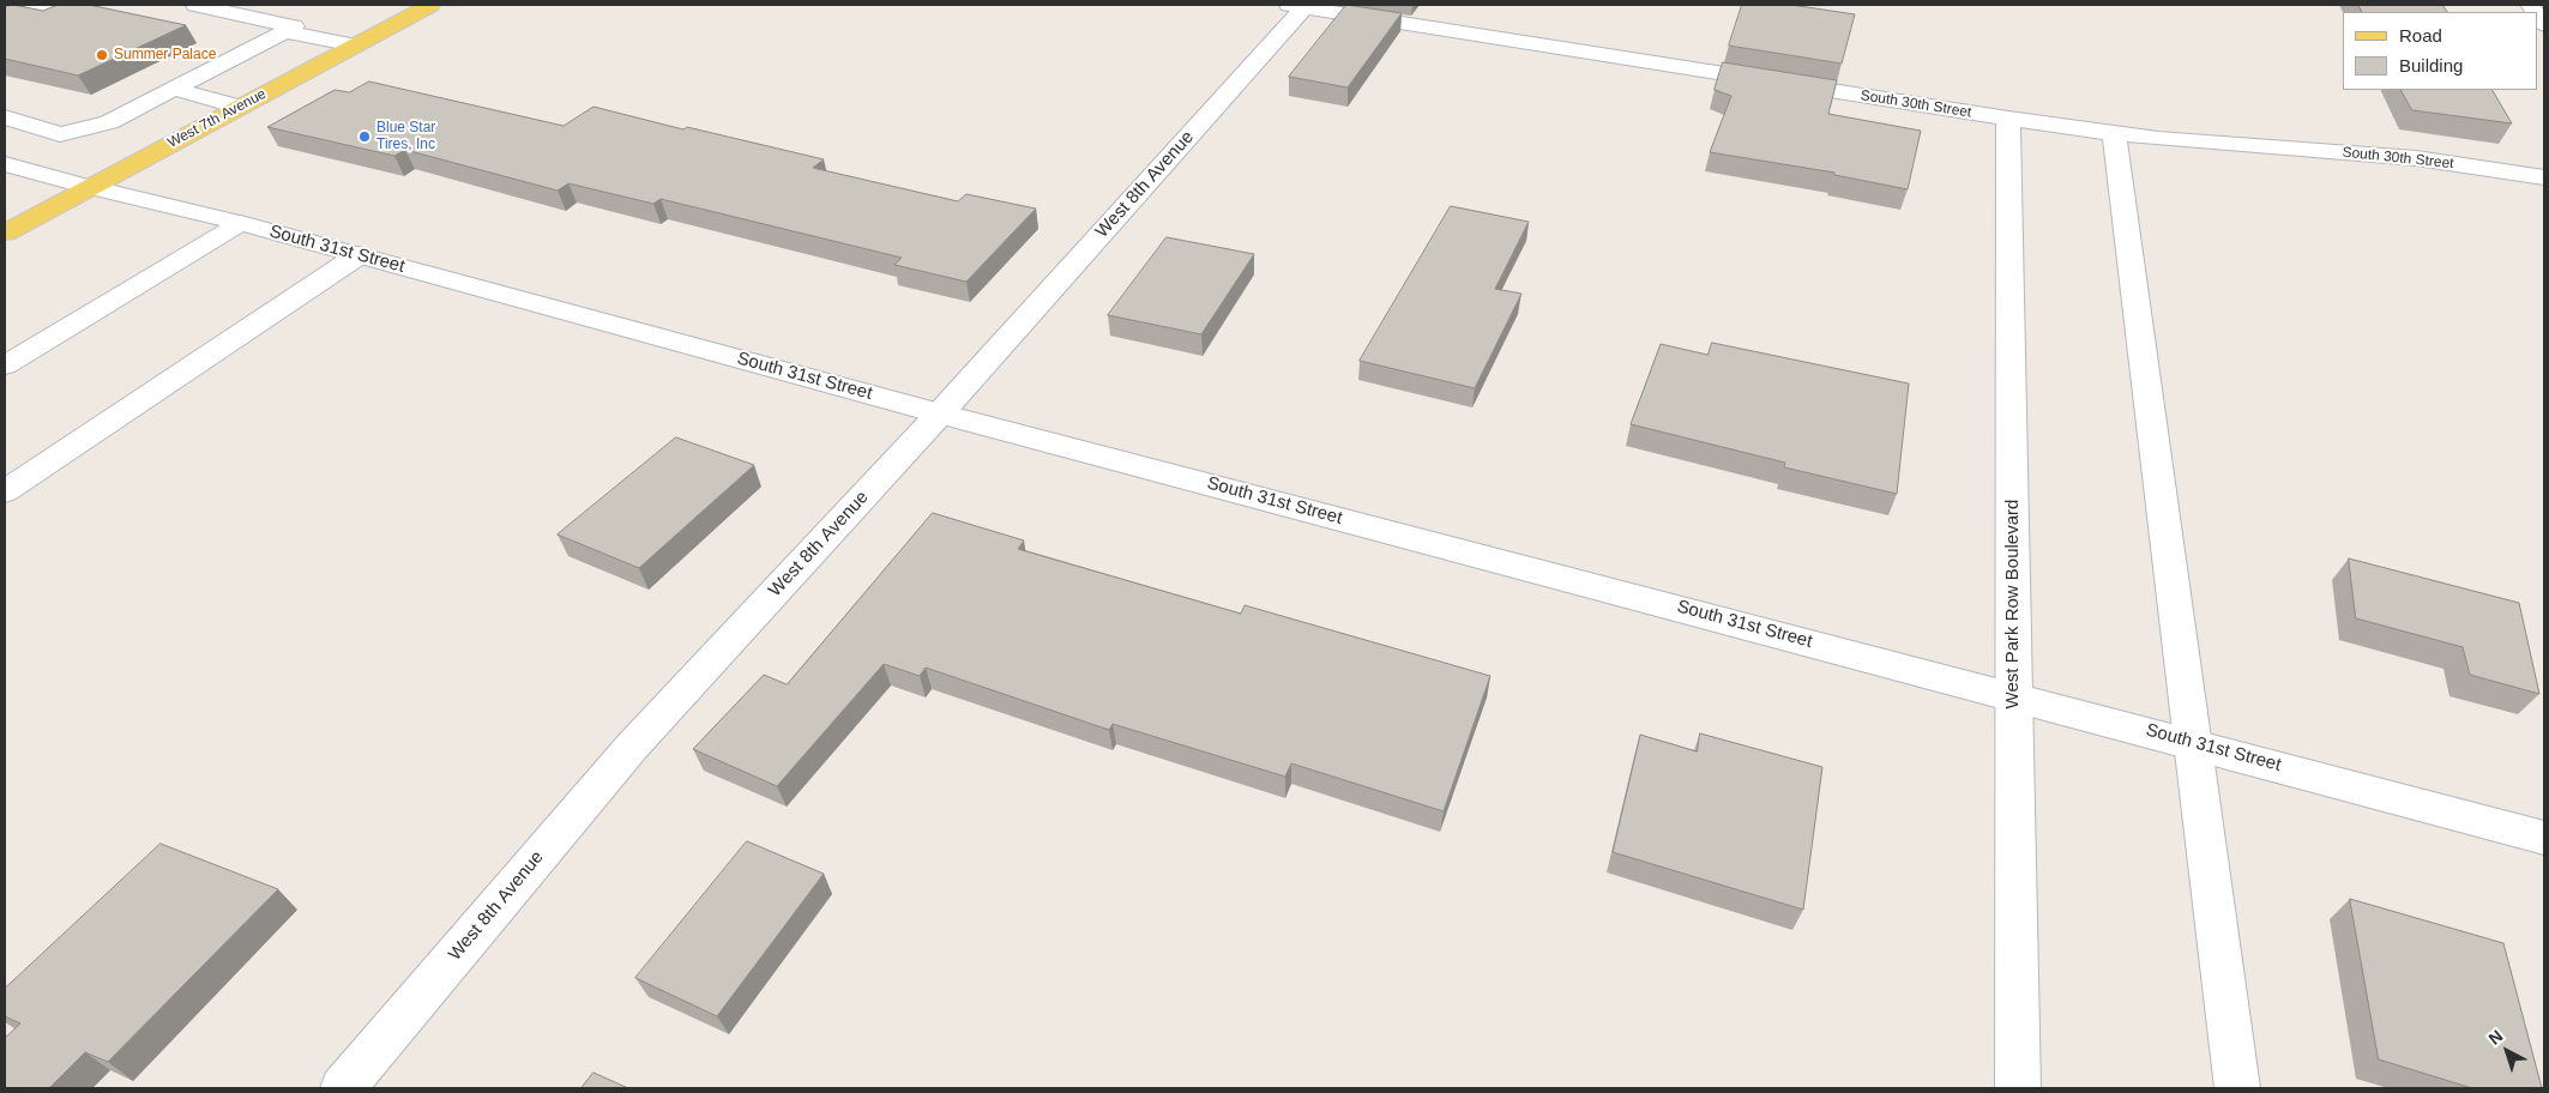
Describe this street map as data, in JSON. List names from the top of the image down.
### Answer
{
  "streets": {
    "main road": ["West 7th Avenue"],
    "street": [
      "South 30th Street",
      "West 8th Avenue",
      "South 31st Street",
      "West Park Row Boulevard"
    ]
  },
  "crossings": [
    ["South 30th Street", "West 8th Avenue"],
    ["South 30th Street", "West Park Row Boulevard"],
    ["West 7th Avenue", "South 31st Street"],
    ["West 8th Avenue", "South 31st Street"],
    ["South 31st Street", "West Park Row Boulevard"]
  ],
  "places": ["Summer Palace", "Blue Star Tires, Inc"],
  "legend": ["Road", "Building"],
  "north": "top left"
}
